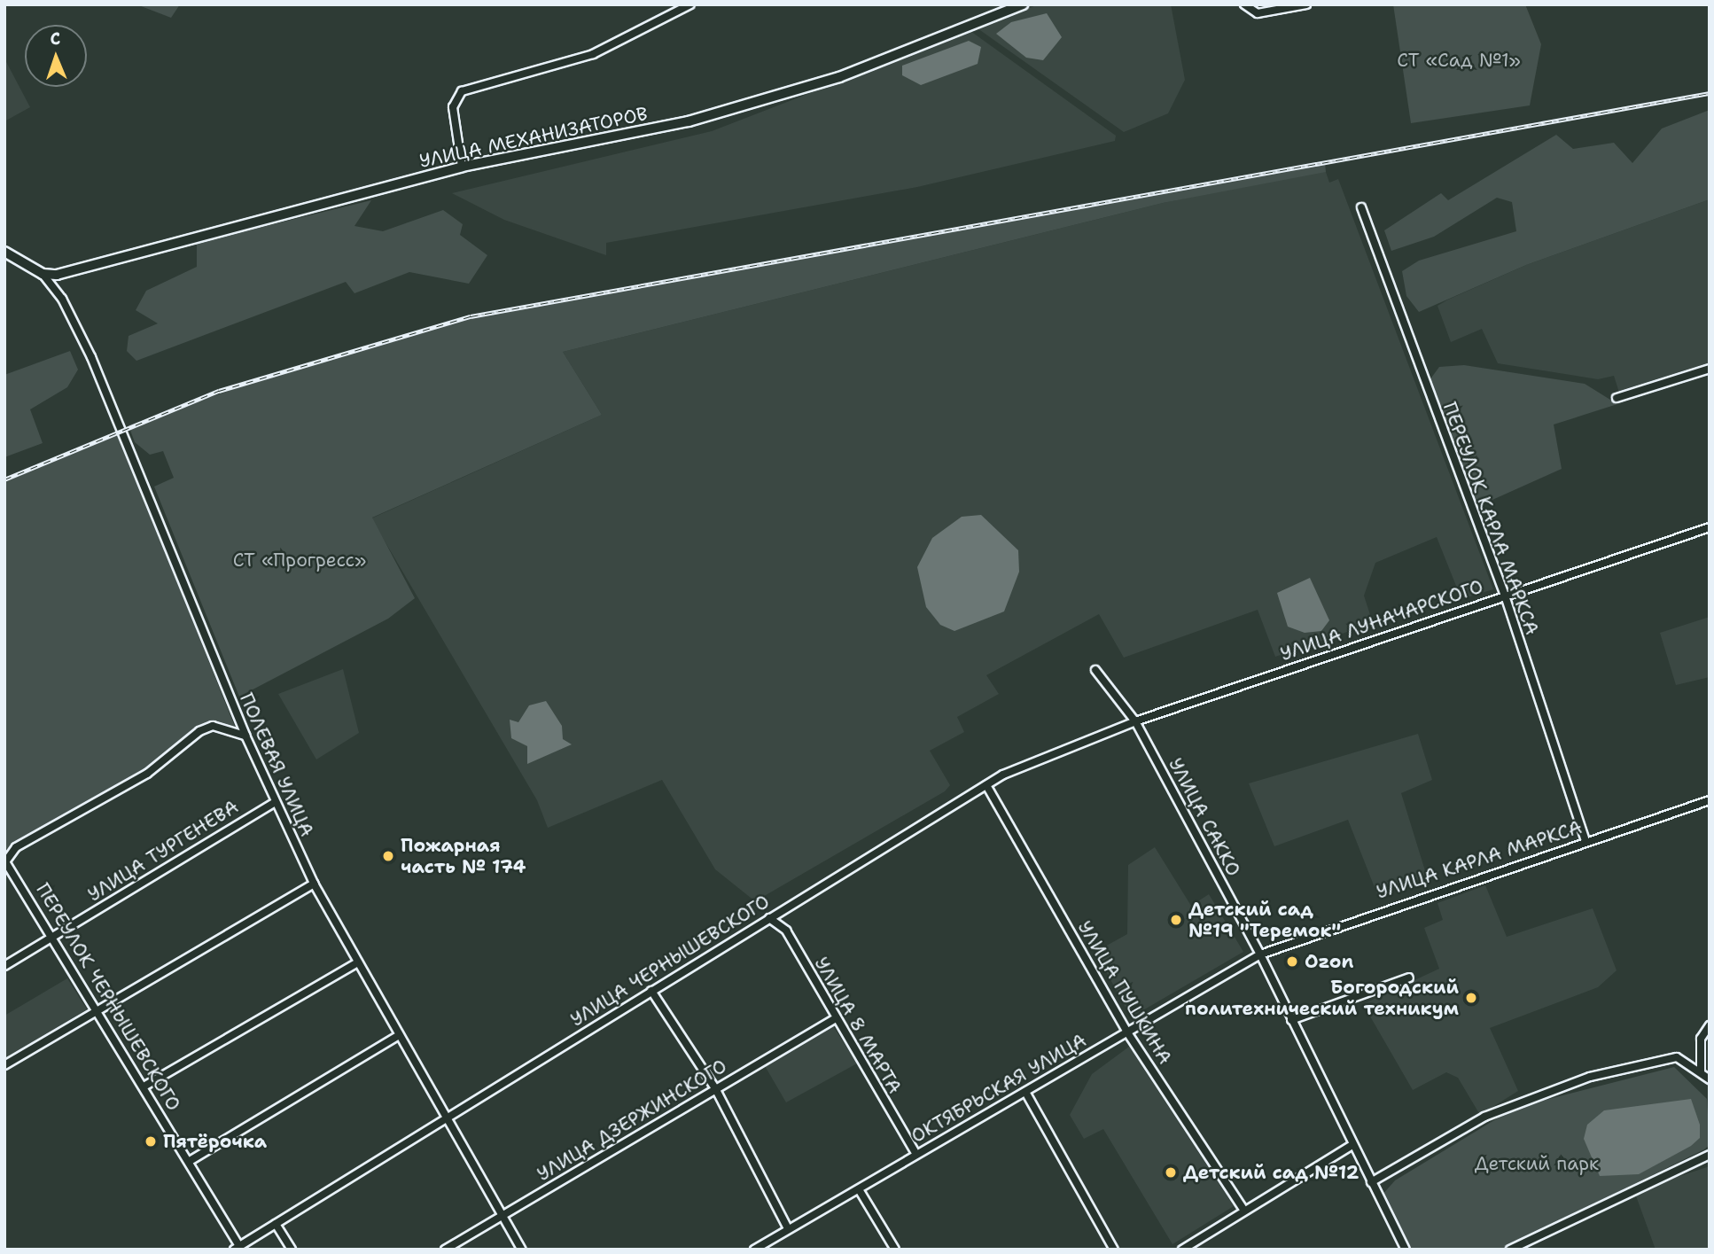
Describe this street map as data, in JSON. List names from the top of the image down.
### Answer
{
  "streets": {
    "street": [
      "УЛИЦА МЕХАНИЗАТОРОВ",
      "ПЕРЕУЛОК КАРЛА МАРКСА",
      "УЛИЦА ЛУНАЧАРСКОГО",
      "ПОЛЕВАЯ УЛИЦА",
      "УЛИЦА САККО",
      "УЛИЦА ТУРГЕНЕВА",
      "УЛИЦА КАРЛА МАРКСА",
      "УЛИЦА ЧЕРНЫШЕВСКОГО",
      "УЛИЦА ПУШКИНА",
      "ПЕРЕУЛОК ЧЕРНЫШЕВСКОГО",
      "УЛИЦА 8 МАРТА",
      "ОКТЯБРЬСКАЯ УЛИЦА",
      "УЛИЦА ДЗЕРЖИНСКОГО"
    ]
  },
  "crossings": [
    ["УЛИЦА МЕХАНИЗАТОРОВ", "ПОЛЕВАЯ УЛИЦА"],
    ["ПЕРЕУЛОК КАРЛА МАРКСА", "УЛИЦА ЛУНАЧАРСКОГО"],
    ["ПЕРЕУЛОК КАРЛА МАРКСА", "УЛИЦА КАРЛА МАРКСА"],
    ["УЛИЦА ЛУНАЧАРСКОГО", "УЛИЦА САККО"],
    ["УЛИЦА ЛУНАЧАРСКОГО", "УЛИЦА ЧЕРНЫШЕВСКОГО"],
    ["ПОЛЕВАЯ УЛИЦА", "УЛИЦА ТУРГЕНЕВА"],
    ["ПОЛЕВАЯ УЛИЦА", "УЛИЦА ЧЕРНЫШЕВСКОГО"],
    ["ПОЛЕВАЯ УЛИЦА", "УЛИЦА ДЗЕРЖИНСКОГО"],
    ["УЛИЦА САККО", "УЛИЦА КАРЛА МАРКСА"],
    ["УЛИЦА САККО", "УЛИЦА ЧЕРНЫШЕВСКОГО"],
    ["УЛИЦА САККО", "ОКТЯБРЬСКАЯ УЛИЦА"],
    ["УЛИЦА ТУРГЕНЕВА", "ПЕРЕУЛОК ЧЕРНЫШЕВСКОГО"],
    ["УЛИЦА КАРЛА МАРКСА", "ОКТЯБРЬСКАЯ УЛИЦА"],
    ["УЛИЦА ЧЕРНЫШЕВСКОГО", "УЛИЦА ПУШКИНА"],
    ["УЛИЦА ЧЕРНЫШЕВСКОГО", "ПЕРЕУЛОК ЧЕРНЫШЕВСКОГО"],
    ["УЛИЦА ЧЕРНЫШЕВСКОГО", "УЛИЦА 8 МАРТА"],
    ["УЛИЦА ПУШКИНА", "ОКТЯБРЬСКАЯ УЛИЦА"],
    ["УЛИЦА 8 МАРТА", "ОКТЯБРЬСКАЯ УЛИЦА"],
    ["УЛИЦА 8 МАРТА", "УЛИЦА ДЗЕРЖИНСКОГО"]
  ],
  "parks": ["СТ «Сад №1»", "СТ «Прогресс»", "Детский парк"],
  "places": [
    "Пожарная часть № 174",
    "Детский сад №19 \"Теремок\"",
    "Ozon",
    "Богородский политехнический техникум",
    "Пятёрочка",
    "Детский сад №12"
  ],
  "north": "top"
}
